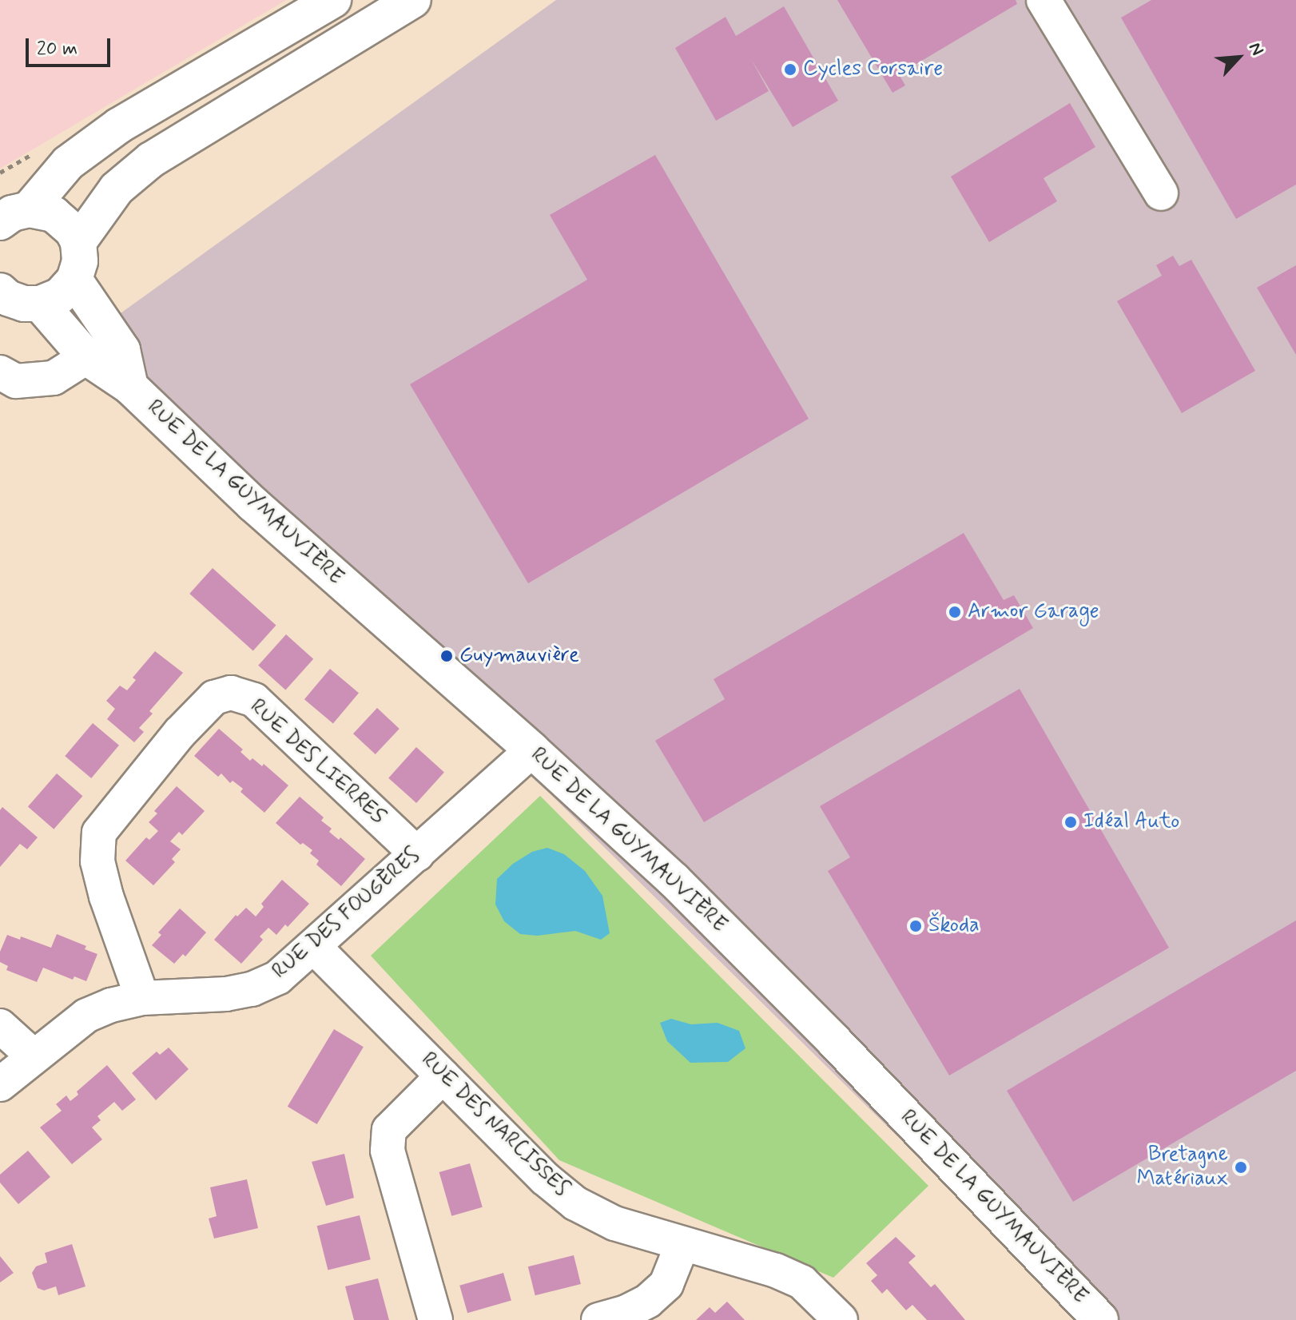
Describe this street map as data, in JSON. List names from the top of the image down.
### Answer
{
  "streets": {
    "street": [
      "RUE DE LA GUYMAUVIÈRE",
      "RUE DES LIERRES",
      "RUE DES FOUGÈRES",
      "RUE DES NARCISSES"
    ]
  },
  "crossings": [
    ["RUE DE LA GUYMAUVIÈRE", "RUE DES FOUGÈRES"],
    ["RUE DES LIERRES", "RUE DES FOUGÈRES"],
    ["RUE DES FOUGÈRES", "RUE DES NARCISSES"]
  ],
  "places": [
    "Cycles Corsaire",
    "Armor Garage",
    "Guymauvière",
    "Idéal Auto",
    "Škoda",
    "Bretagne Matériaux"
  ],
  "scale_bar": "20 m",
  "north": "top right"
}
